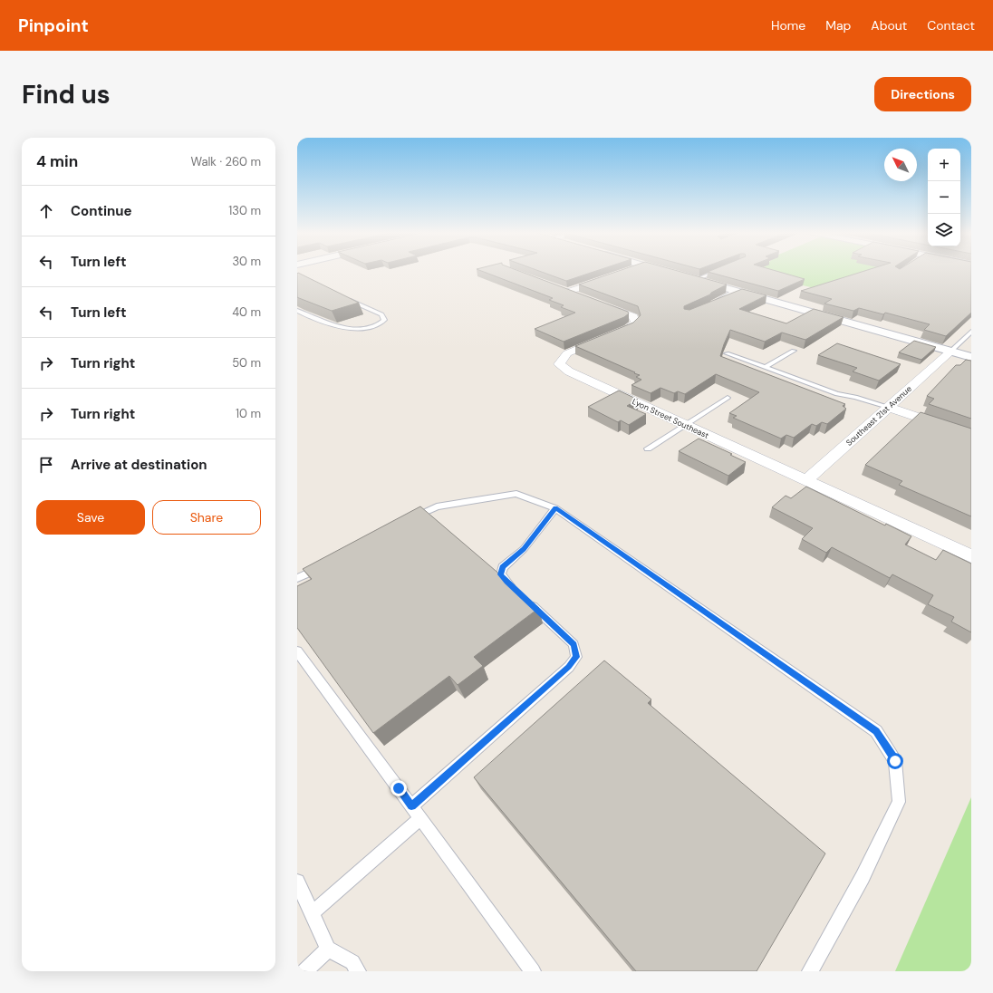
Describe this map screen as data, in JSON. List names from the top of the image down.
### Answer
{
  "streets": {
    "street": ["Southeast 21st Avenue", "Lyon Street Southeast"]
  },
  "crossings": [
    ["Southeast 21st Avenue", "Lyon Street Southeast"]
  ],
  "north": "top left",
  "page": {
    "header": "Pinpoint",
    "nav": [
      "Home",
      "Map",
      "About",
      "Contact"
    ],
    "buttons": [
      "Directions",
      ["Save", "Share"]
    ],
    "title": "Find us",
    "heading": ["4 min", "Walk · 260 m"],
    "map_buttons": ["+", "−"],
    "list": [
      ["Continue", "130 m"],
      ["Turn left", "30 m"],
      ["Turn left", "40 m"],
      ["Turn right", "50 m"],
      ["Turn right", "10 m"],
      "Arrive at destination"
    ]
  }
}
